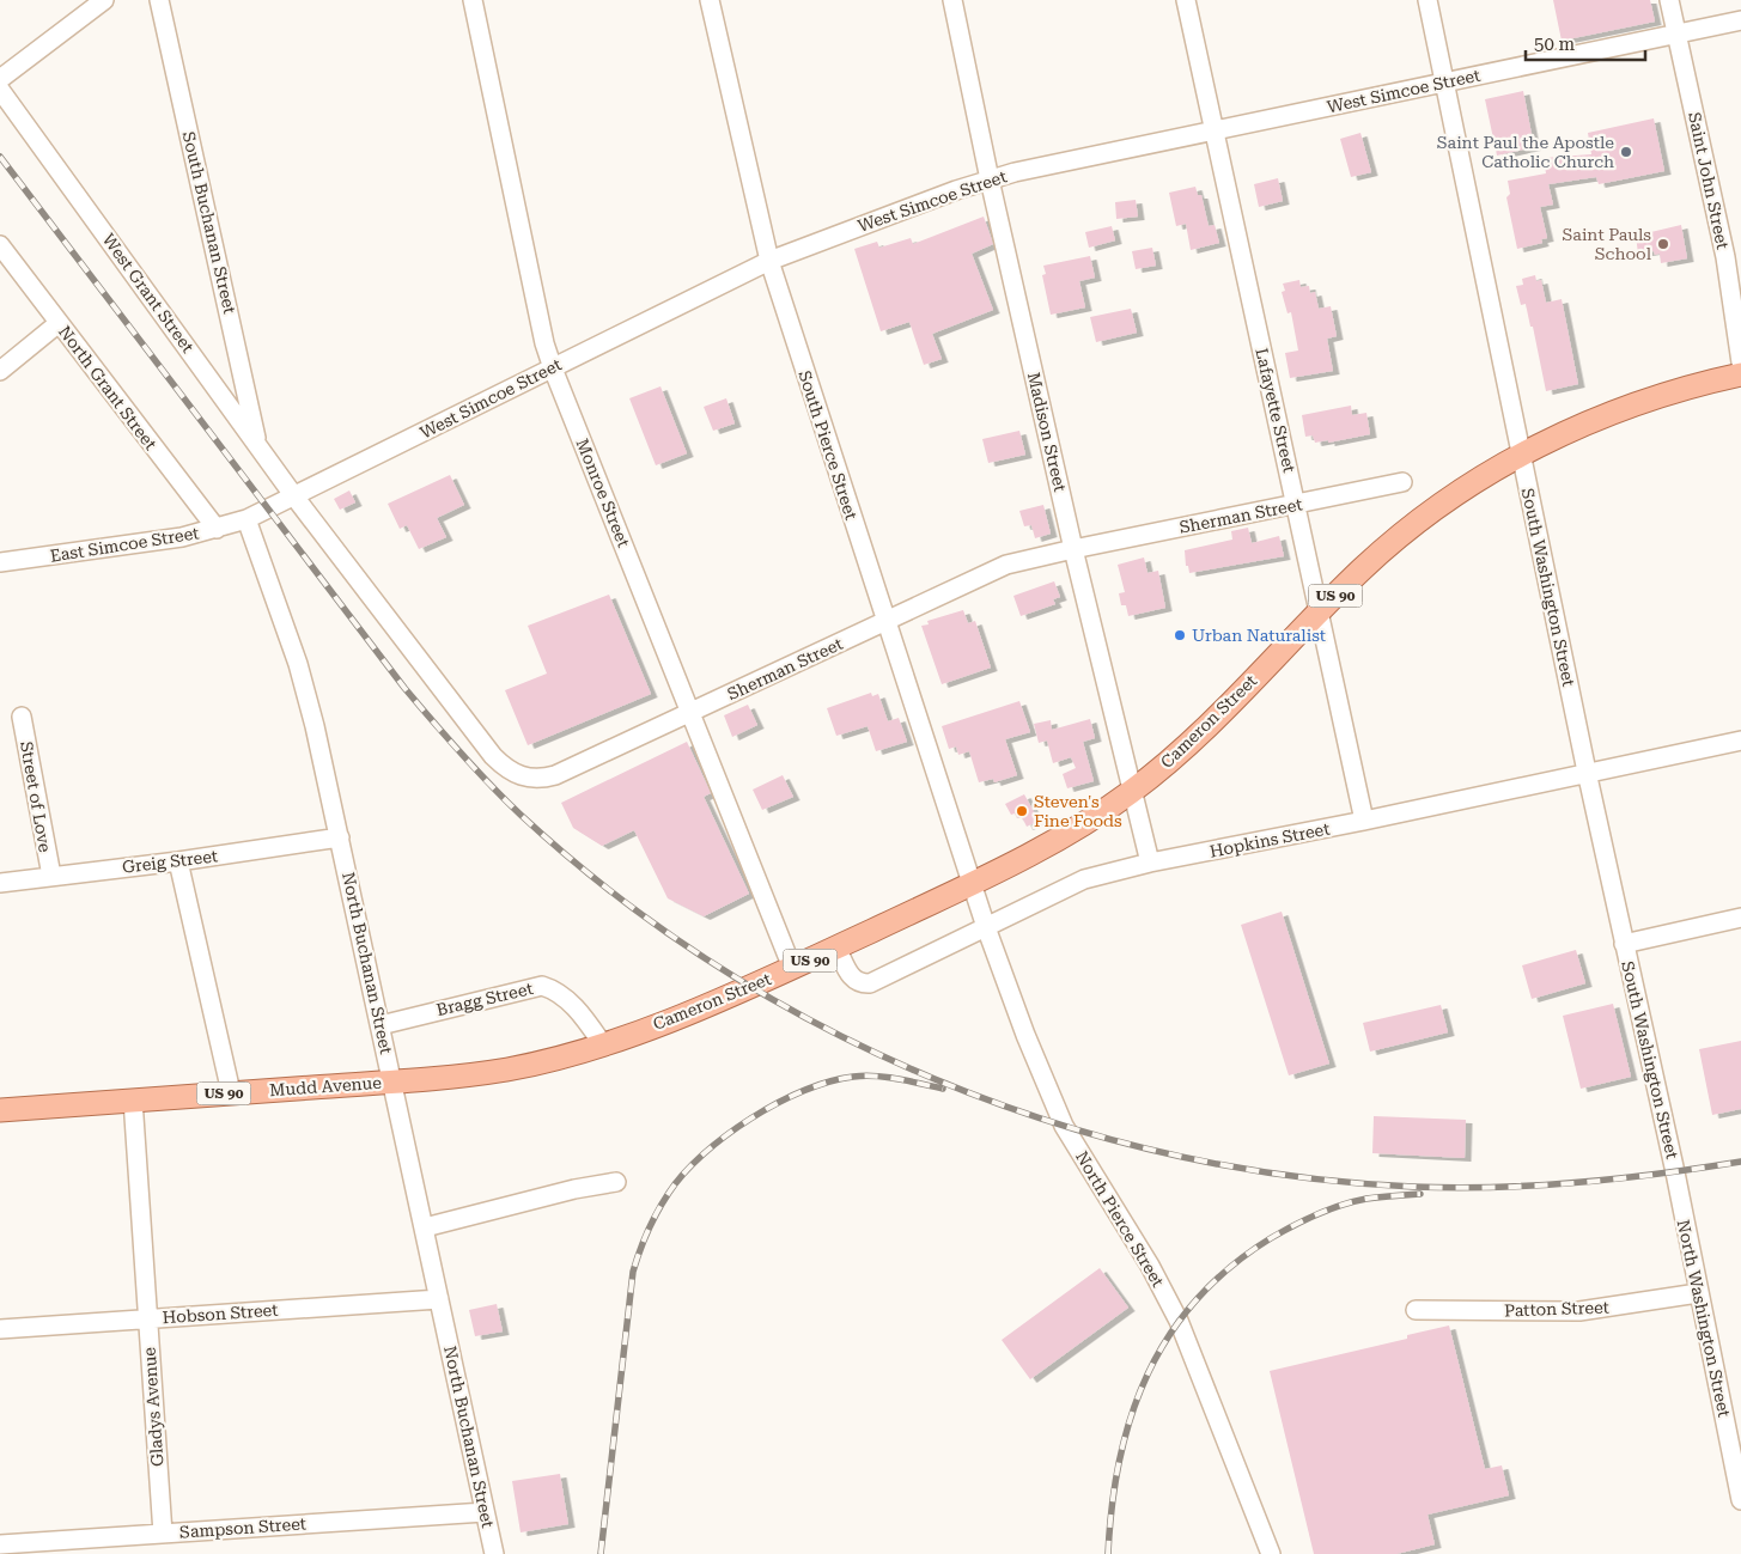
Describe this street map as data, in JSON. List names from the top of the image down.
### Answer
{
  "streets": {
    "main road": ["US 90", "Cameron Street", "Mudd Avenue"],
    "street": [
      "West Simcoe Street",
      "Saint John Street",
      "South Buchanan Street",
      "West Grant Street",
      "North Grant Street",
      "Lafayette Street",
      "Madison Street",
      "South Pierce Street",
      "Monroe Street",
      "Sherman Street",
      "East Simcoe Street",
      "South Washington Street",
      "Street of Love",
      "Hopkins Street",
      "Greig Street",
      "North Buchanan Street",
      "Bragg Street",
      "North Pierce Street",
      "Patton Street",
      "Hobson Street",
      "North Washington Street",
      "Gladys Avenue",
      "Sampson Street"
    ]
  },
  "crossings": [
    ["West Simcoe Street", "Saint John Street"],
    ["West Simcoe Street", "West Grant Street"],
    ["West Simcoe Street", "Lafayette Street"],
    ["West Simcoe Street", "Madison Street"],
    ["West Simcoe Street", "South Pierce Street"],
    ["West Simcoe Street", "Monroe Street"],
    ["West Simcoe Street", "Sherman Street"],
    ["West Simcoe Street", "East Simcoe Street"],
    ["West Simcoe Street", "South Washington Street"],
    ["West Simcoe Street", "North Buchanan Street"],
    ["South Buchanan Street", "West Grant Street"],
    ["West Grant Street", "Sherman Street"],
    ["North Grant Street", "East Simcoe Street"],
    ["Lafayette Street", "Sherman Street"],
    ["Lafayette Street", "Cameron Street"],
    ["Lafayette Street", "Hopkins Street"],
    ["Madison Street", "Sherman Street"],
    ["Madison Street", "Cameron Street"],
    ["Madison Street", "Hopkins Street"],
    ["South Pierce Street", "Sherman Street"],
    ["South Pierce Street", "Cameron Street"],
    ["South Pierce Street", "North Pierce Street"],
    ["Monroe Street", "Sherman Street"],
    ["Monroe Street", "Cameron Street"],
    ["East Simcoe Street", "North Buchanan Street"],
    ["South Washington Street", "Cameron Street"],
    ["South Washington Street", "Hopkins Street"],
    ["South Washington Street", "North Washington Street"],
    ["Cameron Street", "Hopkins Street"],
    ["Cameron Street", "Mudd Avenue"],
    ["Cameron Street", "North Pierce Street"],
    ["Street of Love", "Greig Street"],
    ["Hopkins Street", "North Pierce Street"],
    ["Greig Street", "North Buchanan Street"],
    ["North Buchanan Street", "Bragg Street"],
    ["North Buchanan Street", "Mudd Avenue"],
    ["North Buchanan Street", "Hobson Street"],
    ["North Buchanan Street", "Sampson Street"],
    ["Bragg Street", "Mudd Avenue"],
    ["Mudd Avenue", "Gladys Avenue"],
    ["Patton Street", "North Washington Street"],
    ["Hobson Street", "Gladys Avenue"],
    ["Gladys Avenue", "Sampson Street"]
  ],
  "places": [
    "Saint Paul the Apostle Catholic Church",
    "Saint Pauls School",
    "Urban Naturalist",
    "Steven's Fine Foods"
  ],
  "scale_bar": "50 m"
}
